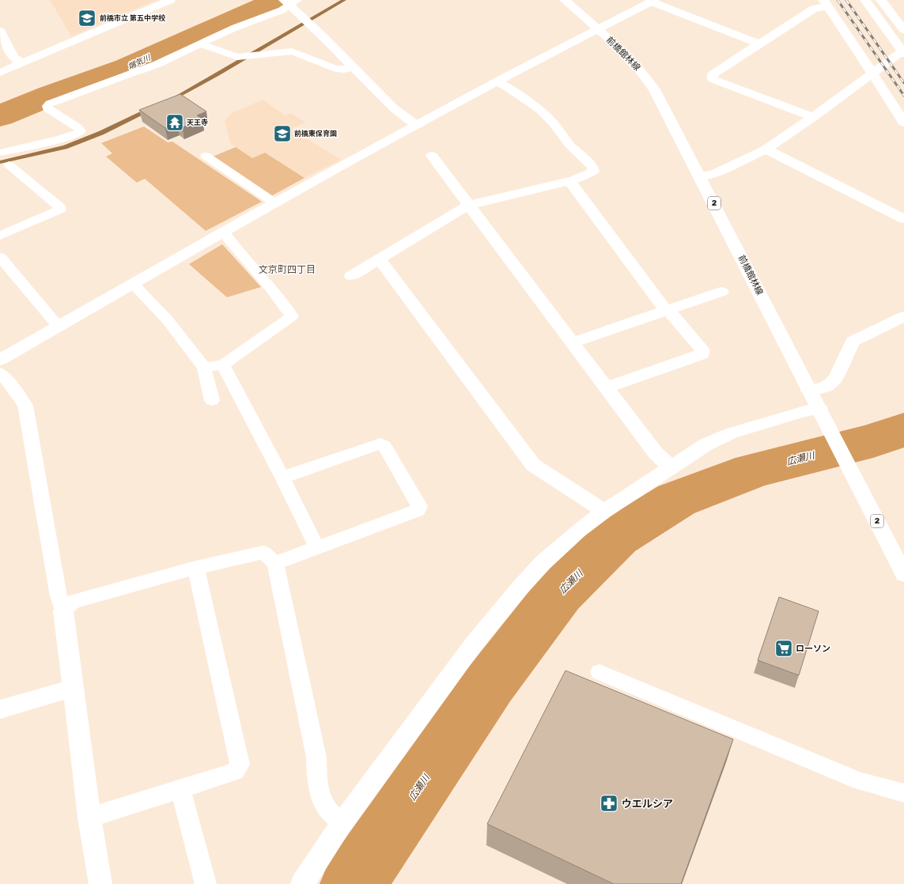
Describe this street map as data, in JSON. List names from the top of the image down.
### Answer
{
  "streets": {
    "street": ["前橋館林線", "2"]
  },
  "districts": ["文京町四丁目"],
  "water": ["端気川", "広瀬川"],
  "places": {
    "school or university": ["前橋市立 第五中学校", "前橋東保育園"],
    "temple": ["天王寺"],
    "supermarket": ["ローソン"],
    "pharmacy": ["ウエルシア"]
  }
}
